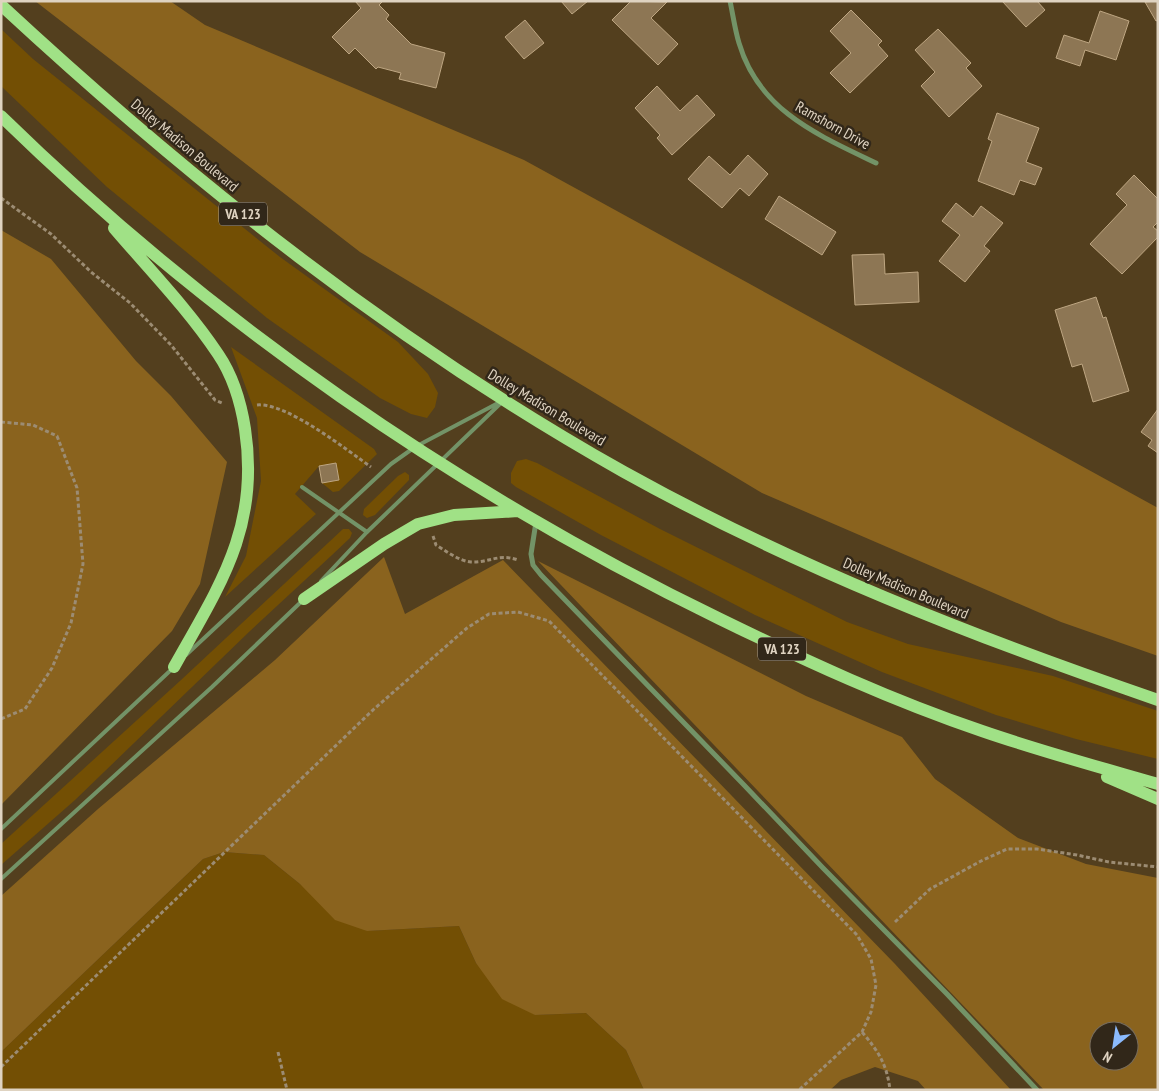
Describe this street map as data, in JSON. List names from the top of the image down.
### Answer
{
  "streets": {
    "main road": ["Dolley Madison Boulevard", "VA 123"],
    "street": ["Ramshorn Drive"]
  },
  "north": "bottom left"
}
